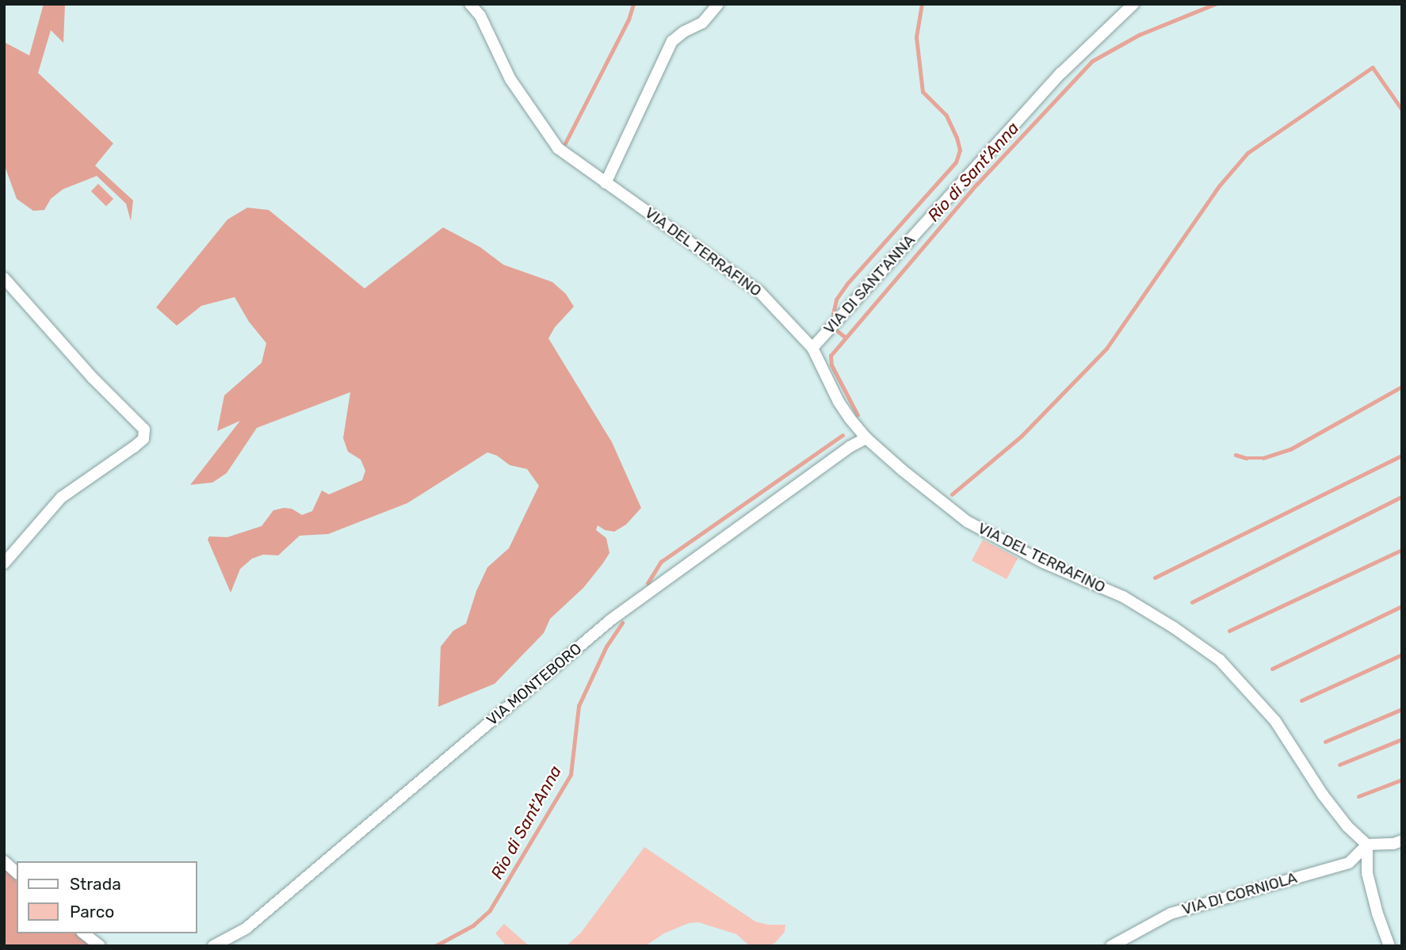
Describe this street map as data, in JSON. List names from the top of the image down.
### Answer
{
  "streets": {
    "street": [
      "VIA DEL TERRAFINO",
      "VIA DI SANT'ANNA",
      "VIA MONTEBORO",
      "VIA DI CORNIOLA"
    ]
  },
  "crossings": [
    ["VIA DEL TERRAFINO", "VIA DI SANT'ANNA"],
    ["VIA DEL TERRAFINO", "VIA MONTEBORO"],
    ["VIA DEL TERRAFINO", "VIA DI CORNIOLA"]
  ],
  "water": ["Rio di Sant'Anna"],
  "legend": ["Strada", "Parco"]
}
